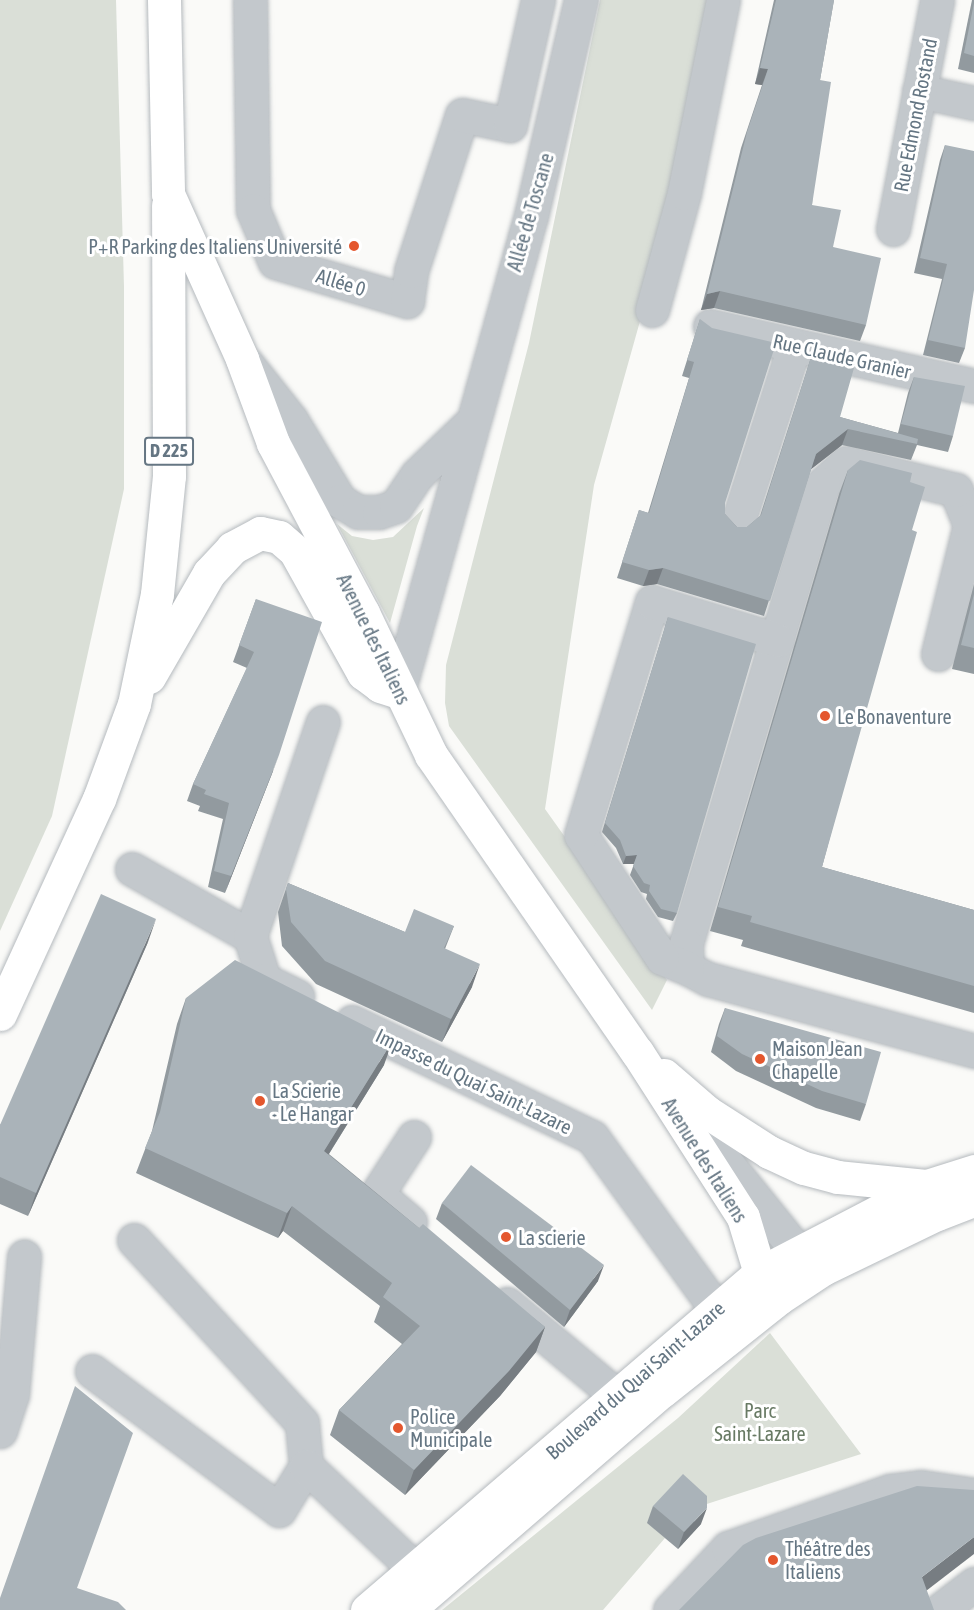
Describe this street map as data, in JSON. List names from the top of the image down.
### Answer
{
  "streets": {
    "main road": ["D 225", "Avenue des Italiens", "Boulevard du Quai Saint-Lazare"],
    "street": [
      "Rue Edmond Rostand",
      "Allée de Toscane",
      "Allée 0",
      "Rue Claude Granier",
      "Impasse du Quai Saint-Lazare"
    ]
  },
  "crossings": [
    ["Allée de Toscane", "Avenue des Italiens"],
    ["D 225", "Avenue des Italiens"],
    ["Avenue des Italiens", "Boulevard du Quai Saint-Lazare"],
    ["Impasse du Quai Saint-Lazare", "Boulevard du Quai Saint-Lazare"]
  ],
  "parks": ["Parc Saint-Lazare"],
  "places": [
    "P+R Parking des Italiens Université",
    "Le Bonaventure",
    "Maison Jean Chapelle",
    "La Scierie - Le Hangar",
    "La scierie",
    "Police Municipale",
    "Théâtre des Italiens"
  ]
}
